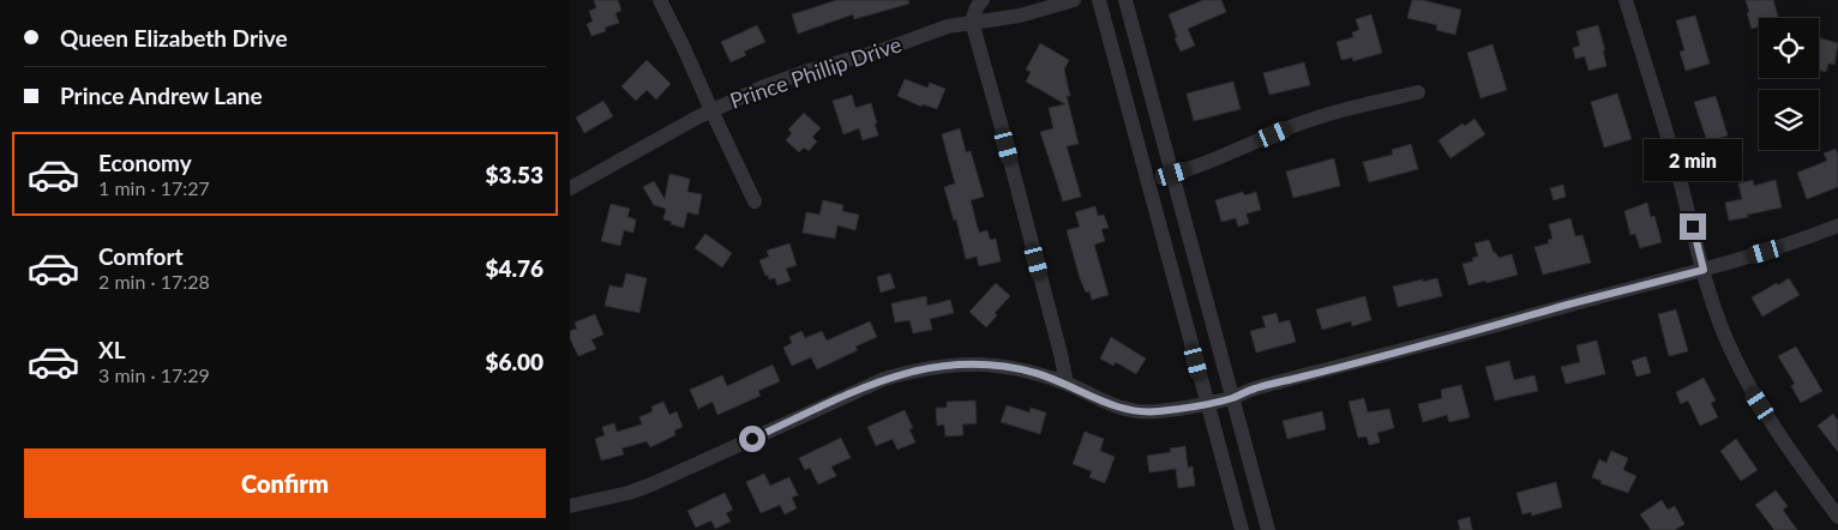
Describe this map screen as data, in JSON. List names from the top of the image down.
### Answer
{
  "streets": {
    "street": ["Prince Phillip Drive"]
  },
  "page": {
    "banner": ["Queen Elizabeth Drive", "Prince Andrew Lane"],
    "list": [
      {
        "name": "Economy",
        "note": "1 min · 17:27",
        "value": "$3.53"
      },
      {
        "name": "Comfort",
        "note": "2 min · 17:28",
        "value": "$4.76"
      },
      {
        "name": "XL",
        "note": "3 min · 17:29",
        "value": "$6.00"
      }
    ],
    "bubble": "2 min",
    "buttons": "Confirm"
  }
}
